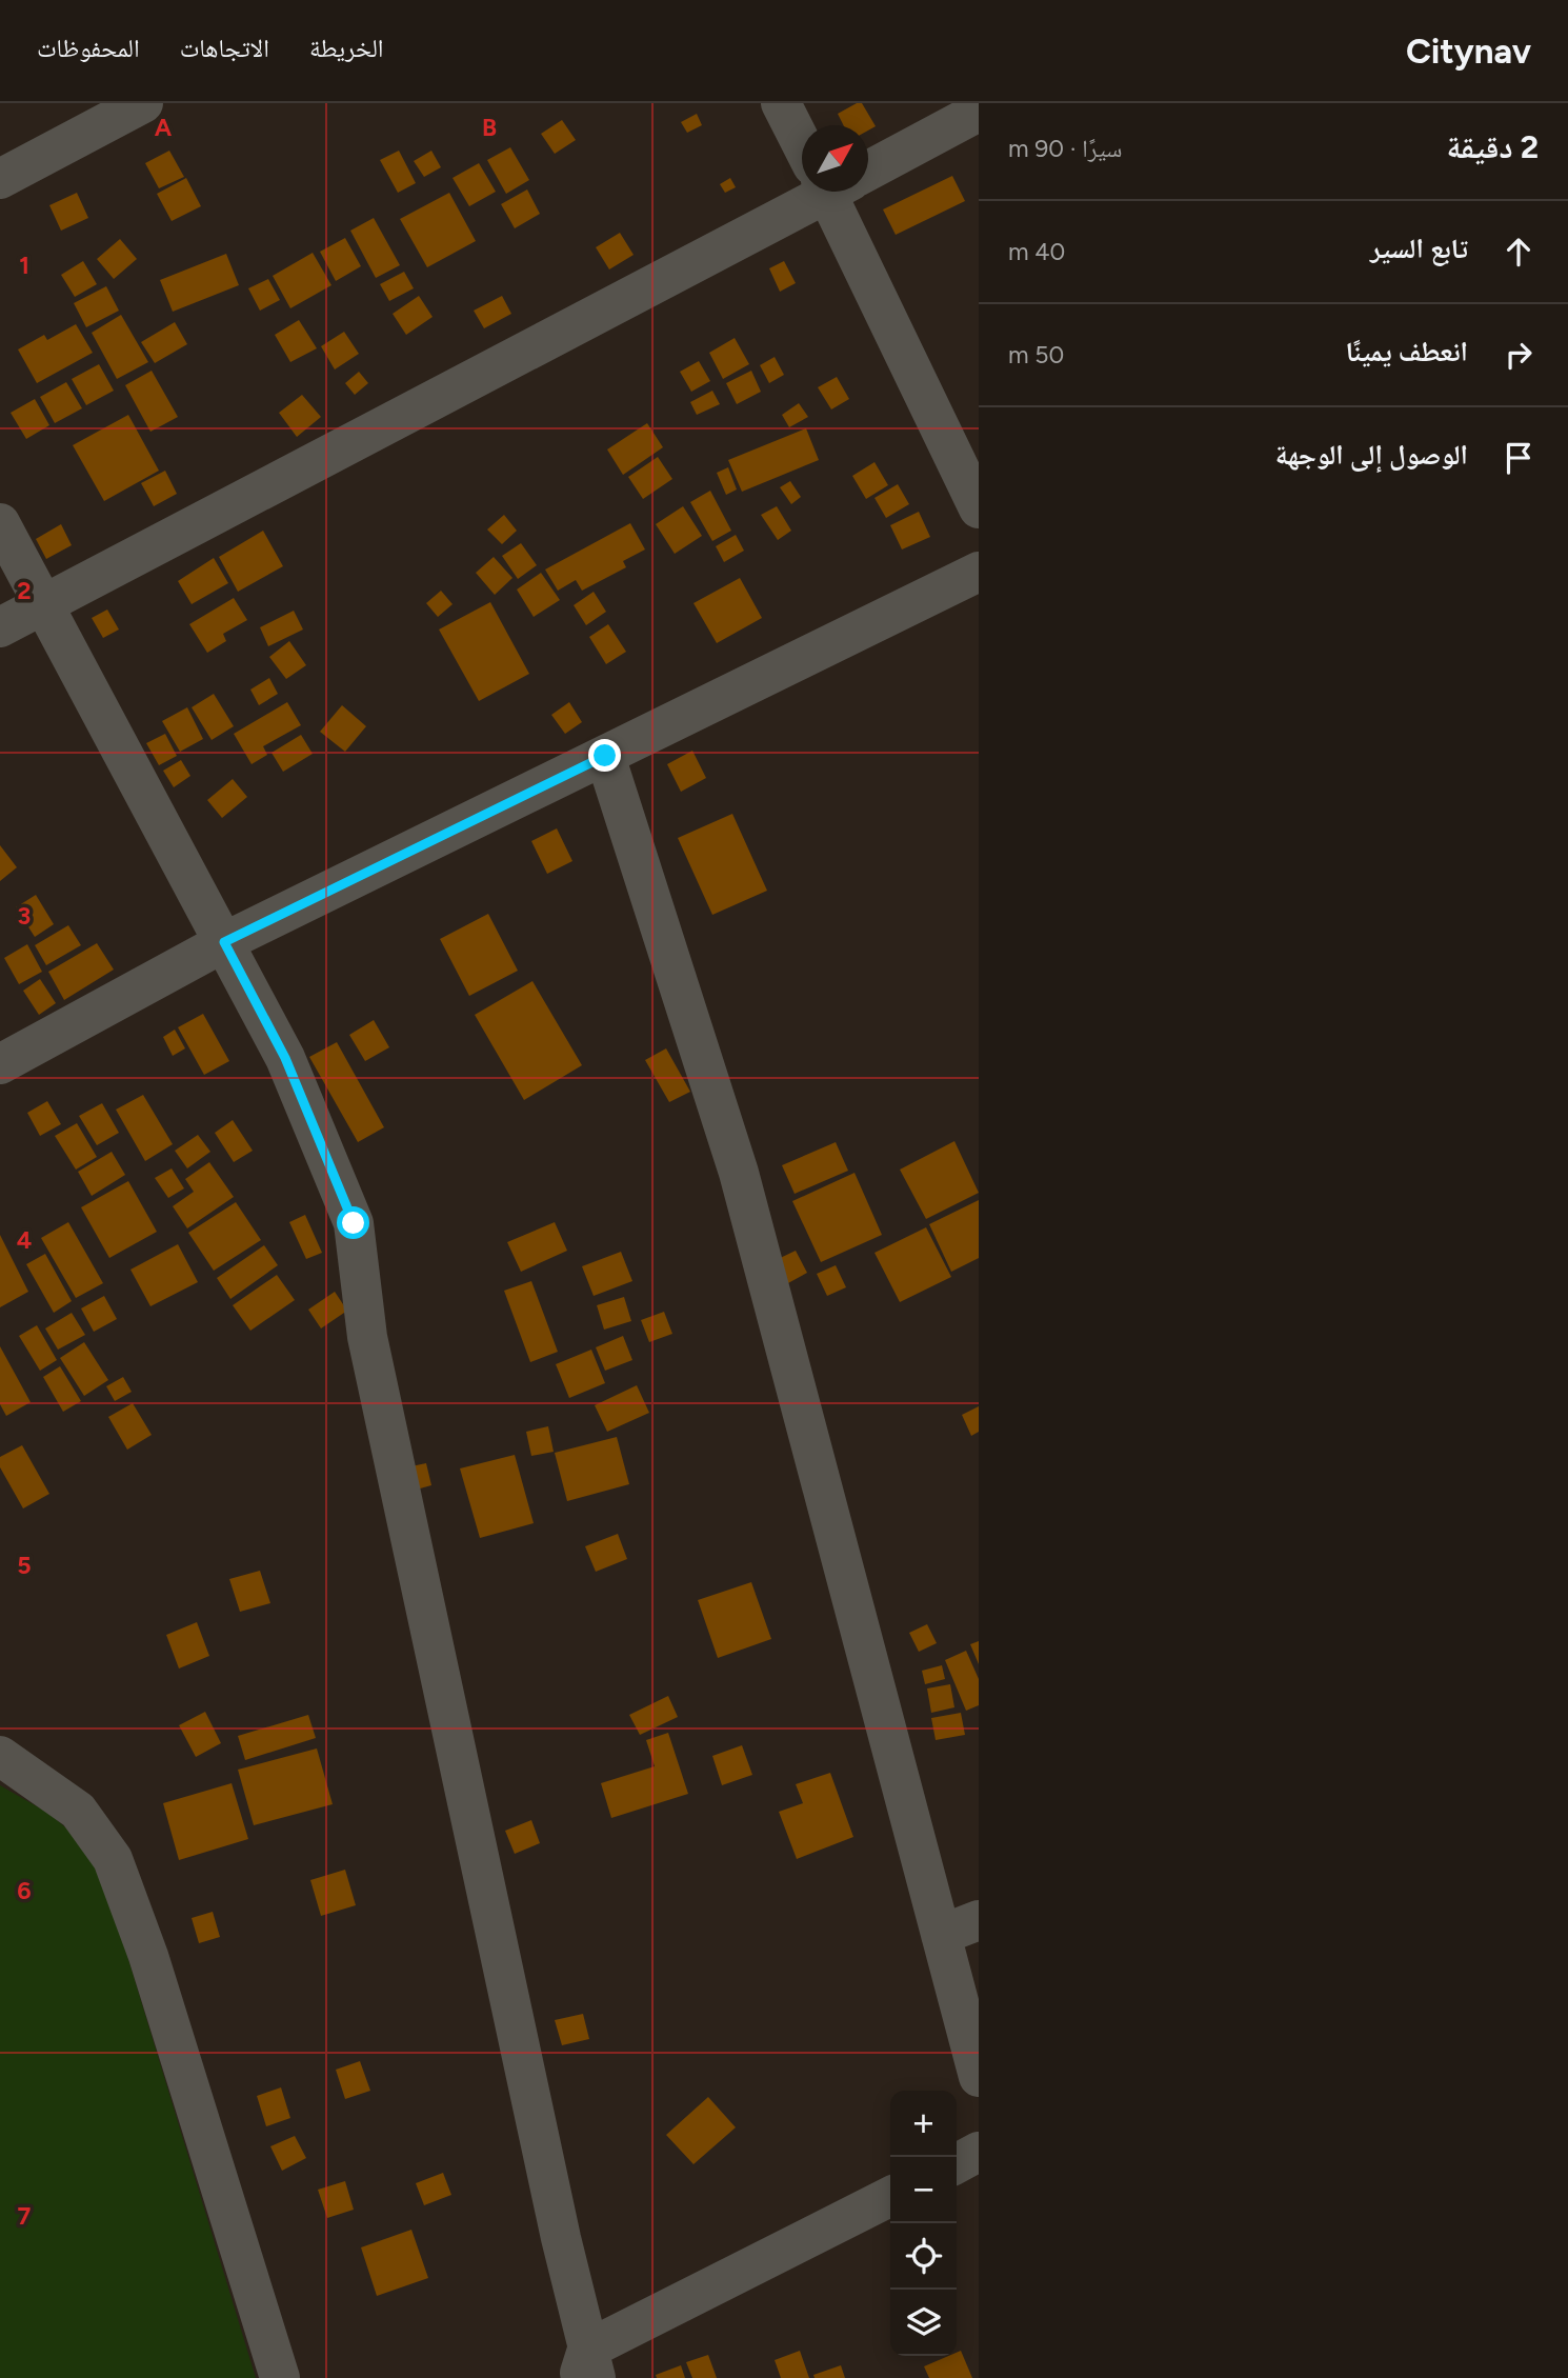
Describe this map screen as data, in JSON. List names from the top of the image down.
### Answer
{
  "north": "top right",
  "page": {
    "header": "Citynav",
    "nav": ["الخريطة", "الاتجاهات", "المحفوظات"],
    "heading": ["2 دقيقة", "سيرًا · 90 m"],
    "list": [
      ["تابع السير", "40 m"],
      ["انعطف يمينًا", "50 m"],
      "الوصول إلى الوجهة"
    ],
    "map_buttons": ["+", "−"]
  },
  "grid": {
    "columns": ["A", "B"],
    "rows": [
      "1",
      "2",
      "3",
      "4",
      "5",
      "6",
      "7"
    ]
  }
}
